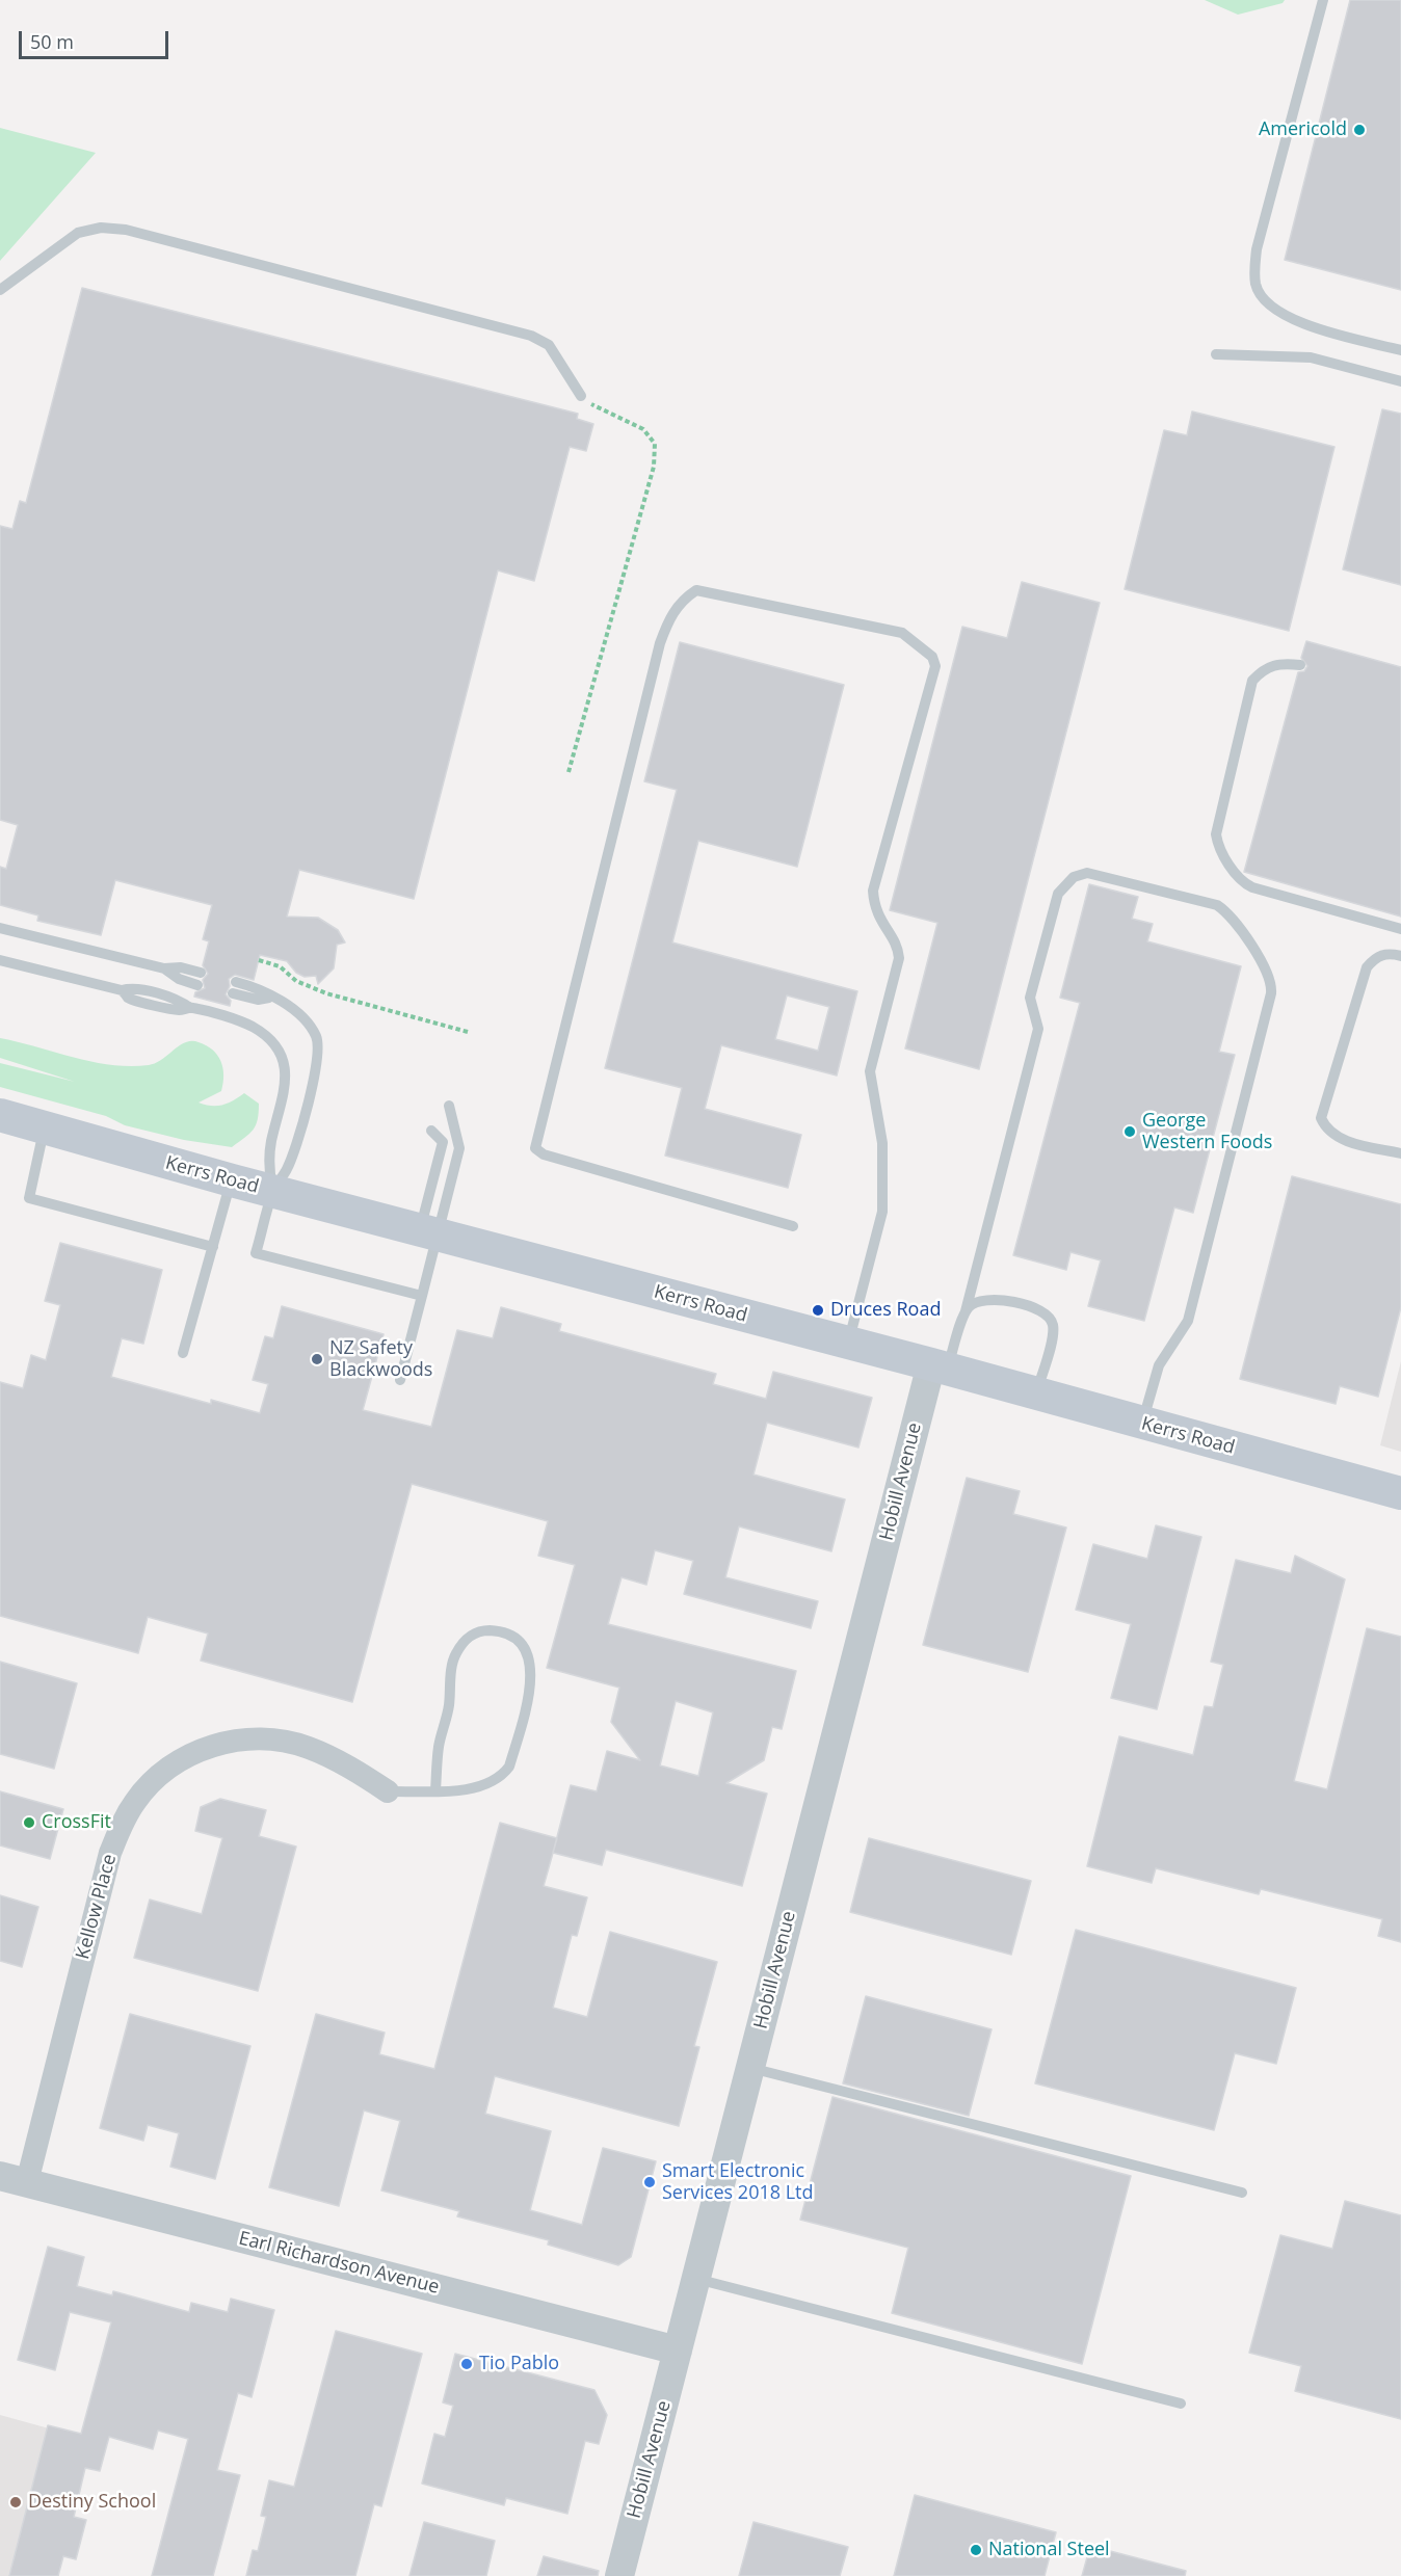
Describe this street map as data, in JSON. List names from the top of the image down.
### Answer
{
  "streets": {
    "main road": ["Kerrs Road"],
    "street": ["Hobill Avenue", "Kellow Place", "Earl Richardson Avenue"]
  },
  "crossings": [
    ["Kerrs Road", "Hobill Avenue"],
    ["Hobill Avenue", "Earl Richardson Avenue"],
    ["Kellow Place", "Earl Richardson Avenue"]
  ],
  "places": [
    "Americold",
    "George Western Foods",
    "Druces Road",
    "NZ Safety Blackwoods",
    "CrossFit",
    "Smart Electronic Services 2018 Ltd",
    "Tio Pablo",
    "Destiny School",
    "National Steel"
  ],
  "scale_bar": "50 m"
}
